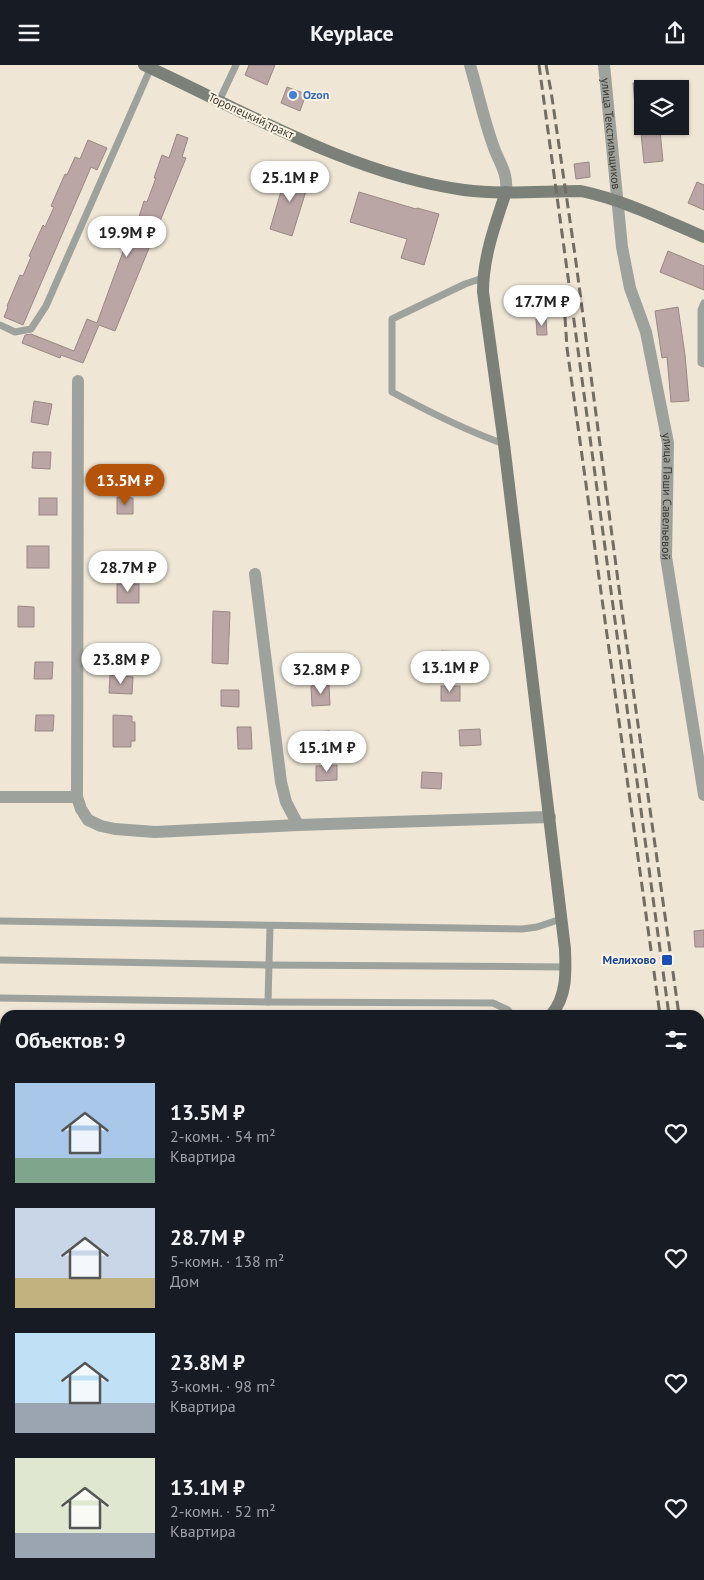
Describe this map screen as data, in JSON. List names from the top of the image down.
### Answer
{
  "streets": {
    "street": ["Торопецкий тракт", "улица Текстильщиков", "улица Паши Савельевой"]
  },
  "crossings": [
    ["Торопецкий тракт", "улица Текстильщиков"],
    ["Торопецкий тракт", "улица Паши Савельевой"],
    ["улица Текстильщиков", "улица Паши Савельевой"]
  ],
  "places": {
    "other": ["Ozon"],
    "transit": ["Мелихово"]
  },
  "page": {
    "header": "Keyplace",
    "price": [
      "25.1M ₽",
      "19.9M ₽",
      "17.7M ₽",
      "13.5M ₽",
      "28.7M ₽",
      "23.8M ₽",
      "13.1M ₽",
      "32.8M ₽",
      "15.1M ₽"
    ],
    "heading": "Объектов: 9",
    "list": [
      {
        "name": "13.5M ₽",
        "note": "2-комн. · 54 m² · Квартира"
      },
      {
        "name": "28.7M ₽",
        "note": "5-комн. · 138 m² · Дом"
      },
      {
        "name": "23.8M ₽",
        "note": "3-комн. · 98 m² · Квартира"
      },
      {
        "name": "13.1M ₽",
        "note": "2-комн. · 52 m² · Квартира"
      }
    ]
  }
}
